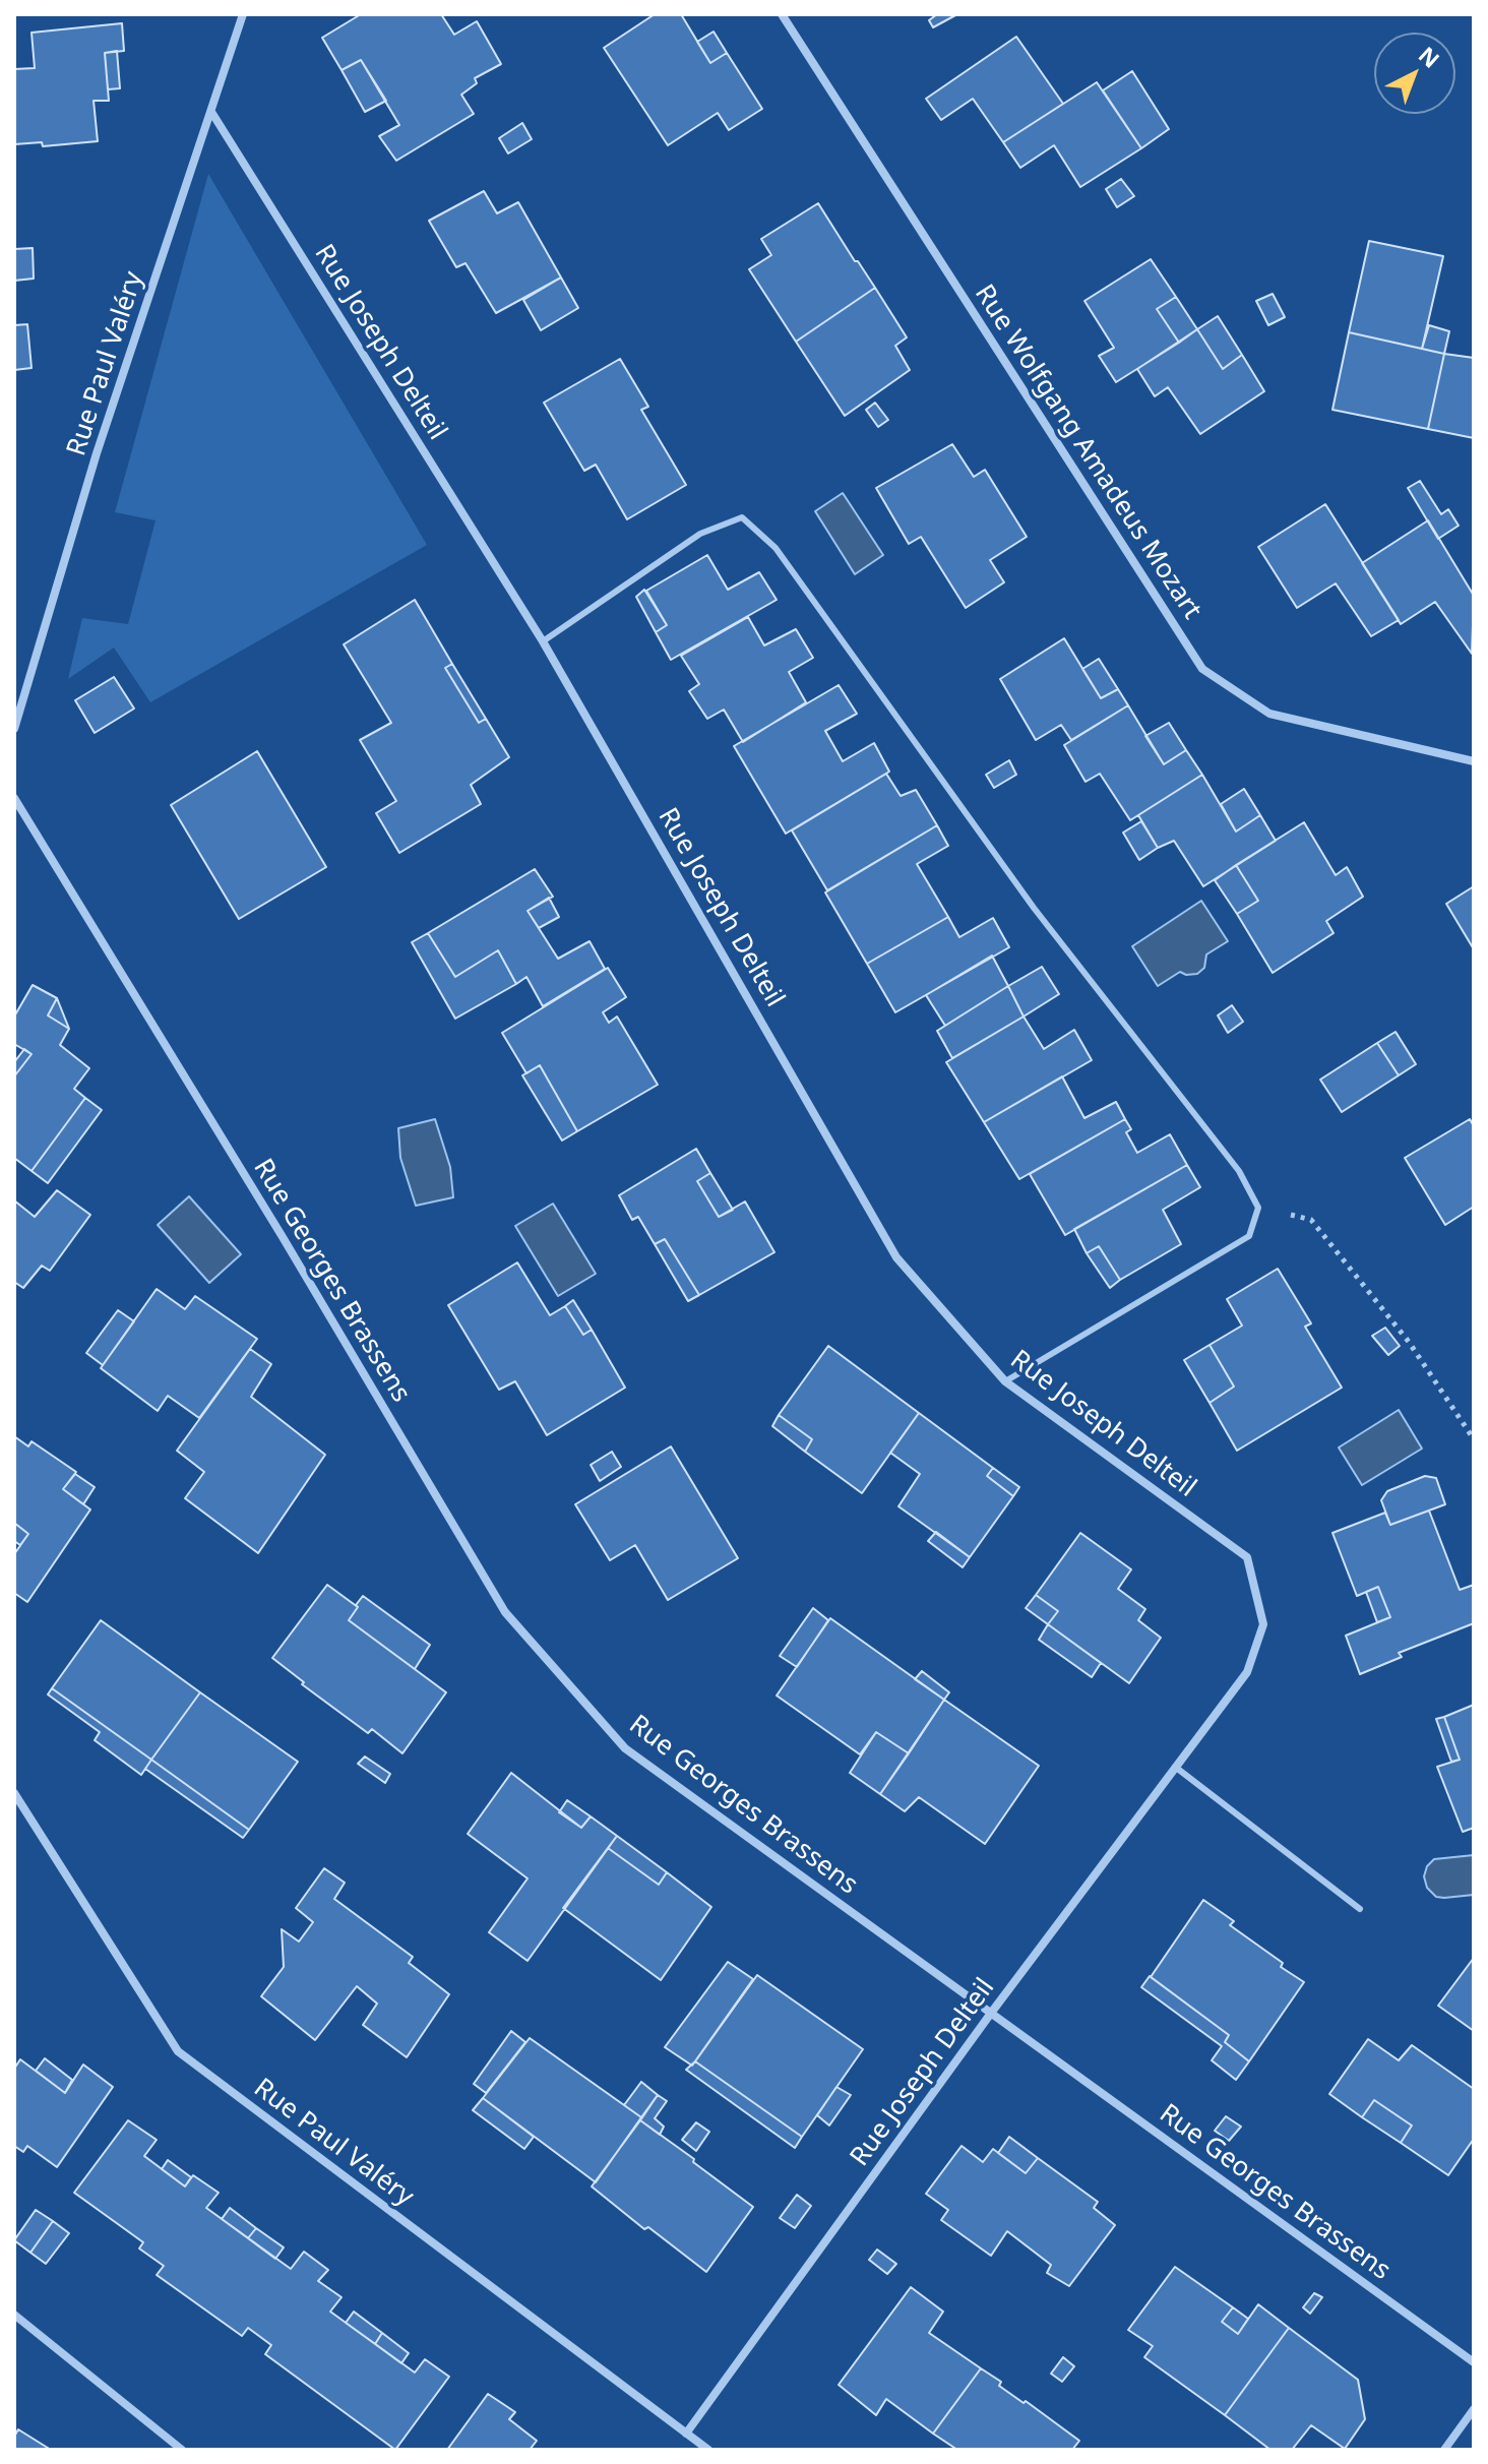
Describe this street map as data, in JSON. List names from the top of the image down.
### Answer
{
  "streets": {
    "street": [
      "Rue Joseph Delteil",
      "Rue Paul Valéry",
      "Rue Wolfgang Amadeus Mozart",
      "Rue Georges Brassens"
    ]
  },
  "crossings": [
    ["Rue Joseph Delteil", "Rue Paul Valéry"],
    ["Rue Joseph Delteil", "Rue Georges Brassens"]
  ],
  "north": "top right"
}
